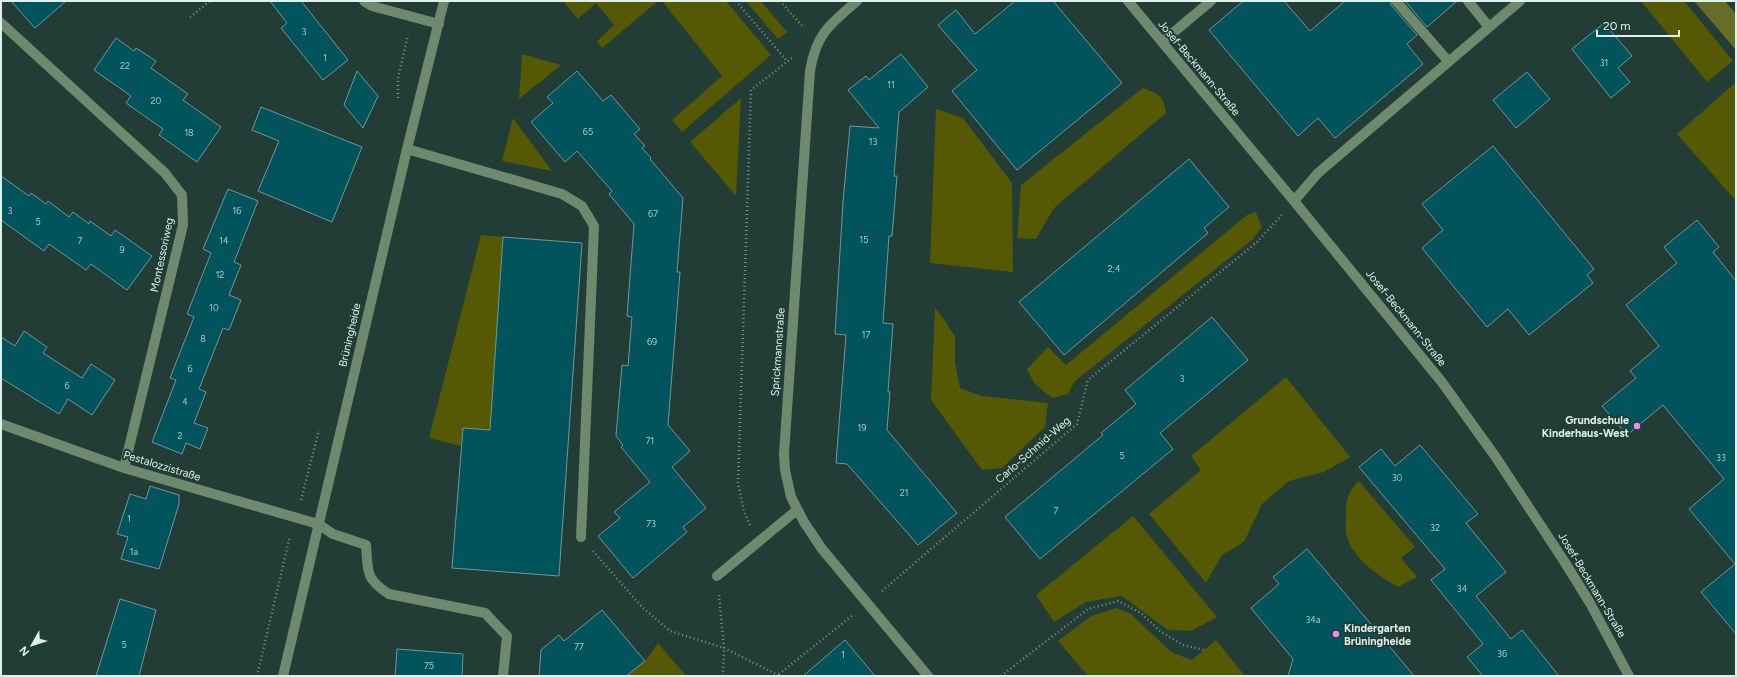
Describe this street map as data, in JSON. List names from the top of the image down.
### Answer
{
  "streets": {
    "street": [
      "Josef-Beckmann-Straße",
      "Montessoriweg",
      "Brüningheide",
      "Sprickmannstraße",
      "Pestalozzistraße"
    ],
    "path": ["Carlo-Schmid-Weg"]
  },
  "crossings": [
    ["Josef-Beckmann-Straße", "Carlo-Schmid-Weg"],
    ["Montessoriweg", "Pestalozzistraße"],
    ["Brüningheide", "Pestalozzistraße"],
    ["Sprickmannstraße", "Carlo-Schmid-Weg"]
  ],
  "places": ["Grundschule Kinderhaus-West", "Kindergarten Brüningheide"],
  "house_numbers": [
    "3",
    "1",
    "31",
    "22",
    "11",
    "20",
    "65",
    "18",
    "13",
    "3",
    "16",
    "67",
    "5",
    "15",
    "7",
    "14",
    "9",
    "2;4",
    "12",
    "10",
    "17",
    "8",
    "69",
    "6",
    "3",
    "6",
    "4",
    "19",
    "2",
    "71",
    "5",
    "33",
    "30",
    "21",
    "7",
    "1",
    "73",
    "32",
    "1a",
    "34",
    "34a",
    "5",
    "77",
    "36",
    "1",
    "75"
  ],
  "scale_bar": "20 m",
  "north": "bottom left"
}
